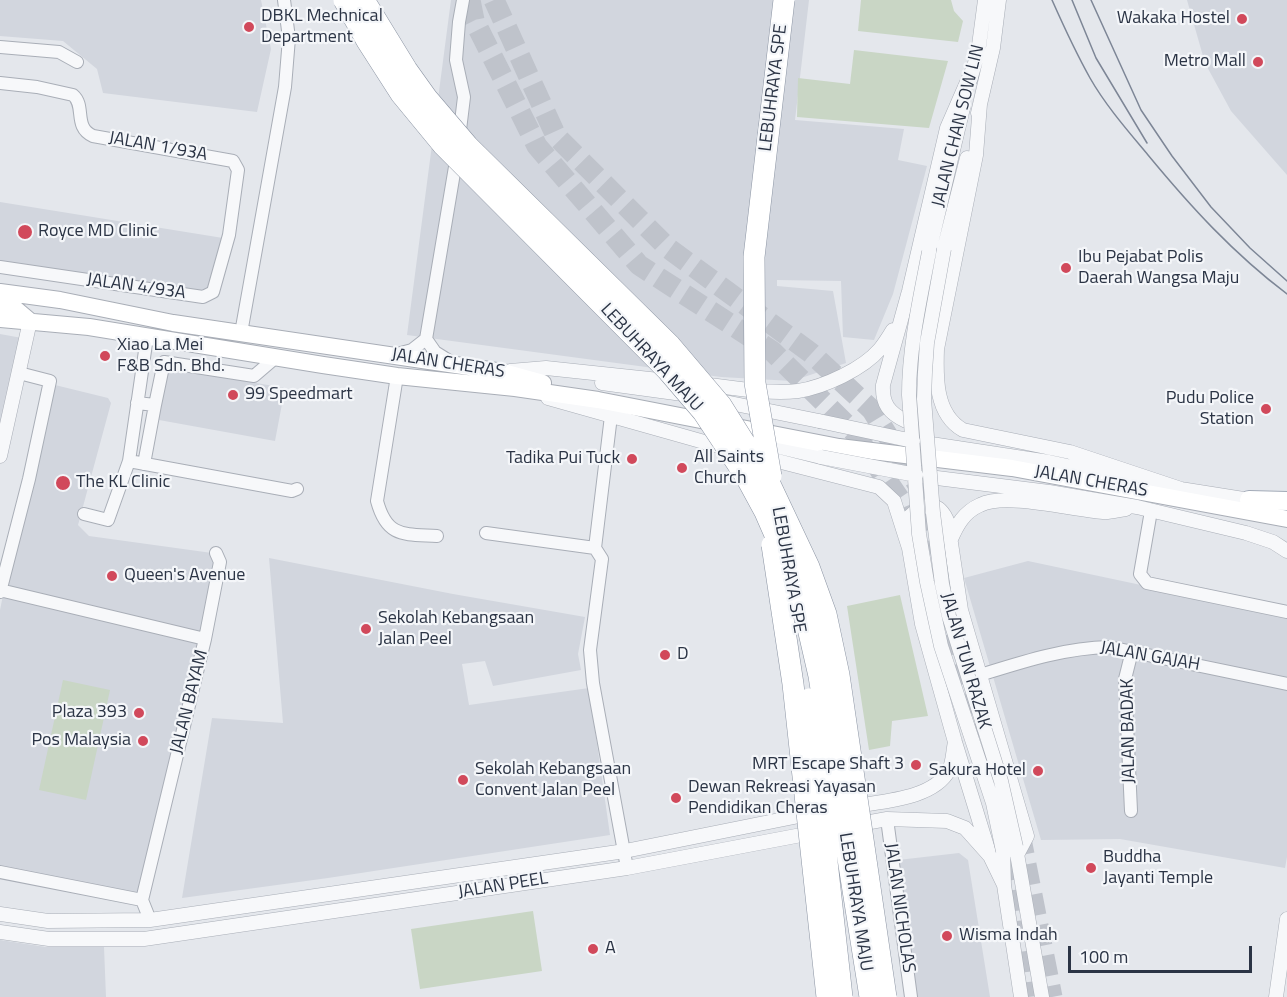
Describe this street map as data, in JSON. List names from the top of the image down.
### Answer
{
  "streets": {
    "highway": ["LEBUHRAYA SPE", "LEBUHRAYA MAJU"],
    "main road": ["JALAN CHERAS"],
    "street": [
      "JALAN CHAN SOW LIN",
      "JALAN 1/93A",
      "JALAN 4/93A",
      "JALAN GAJAH",
      "JALAN TUN RAZAK",
      "JALAN BAYAM",
      "JALAN BADAK",
      "JALAN PEEL",
      "JALAN NICHOLAS"
    ]
  },
  "crossings": [
    ["JALAN CHAN SOW LIN", "JALAN TUN RAZAK"],
    ["JALAN 1/93A", "JALAN 4/93A"],
    ["JALAN GAJAH", "JALAN BADAK"],
    ["JALAN TUN RAZAK", "JALAN PEEL"],
    ["JALAN PEEL", "JALAN NICHOLAS"]
  ],
  "places": [
    "Wakaka Hostel",
    "DBKL Mechnical Department",
    "Metro Mall",
    "Royce MD Clinic",
    "Ibu Pejabat Polis Daerah Wangsa Maju",
    "Xiao La Mei F&B Sdn. Bhd.",
    "99 Speedmart",
    "Pudu Police Station",
    "Tadika Pui Tuck",
    "All Saints Church",
    "The KL Clinic",
    "Queen's Avenue",
    "Sekolah Kebangsaan Jalan Peel",
    "D",
    "Plaza 393",
    "Pos Malaysia",
    "MRT Escape Shaft 3",
    "Sakura Hotel",
    "Sekolah Kebangsaan Convent Jalan Peel",
    "Dewan Rekreasi Yayasan Pendidikan Cheras",
    "Buddha Jayanti Temple",
    "Wisma Indah",
    "A"
  ],
  "scale_bar": "100 m"
}
